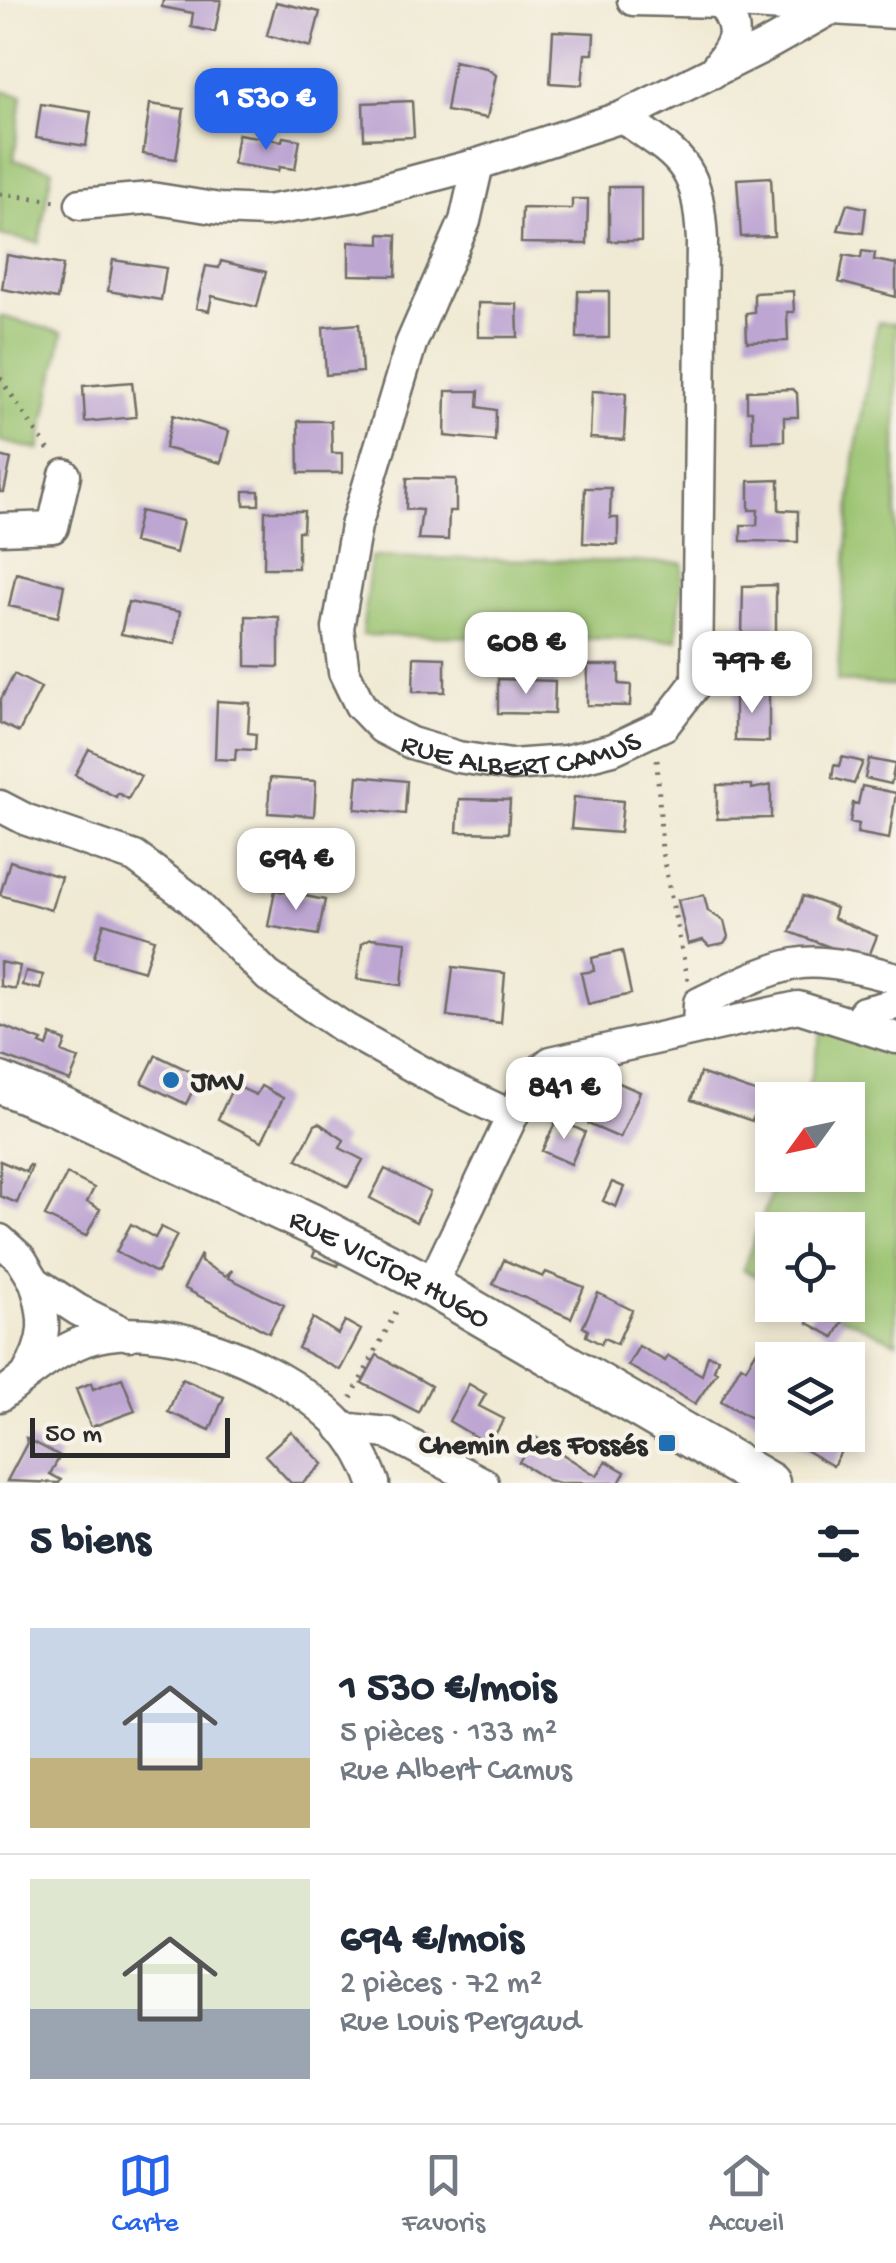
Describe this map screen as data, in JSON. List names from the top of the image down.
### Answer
{
  "streets": {
    "main road": ["RUE VICTOR HUGO"],
    "street": ["RUE ALBERT CAMUS"]
  },
  "places": {
    "other": ["JMV"],
    "transit": ["Chemin des Fossés"]
  },
  "scale_bar": "50 m",
  "north": "bottom left",
  "page": {
    "price": [
      "1 530 €",
      "608 €",
      "797 €",
      "694 €",
      "841 €"
    ],
    "scale": "50 m",
    "heading": "5 biens",
    "list": [
      {
        "name": "1 530 €/mois",
        "note": "5 pièces · 133 m² · Rue Albert Camus"
      },
      {
        "name": "694 €/mois",
        "note": "2 pièces · 72 m² · Rue Louis Pergaud"
      }
    ],
    "tabs": ["Carte", "Favoris", "Accueil"]
  }
}
